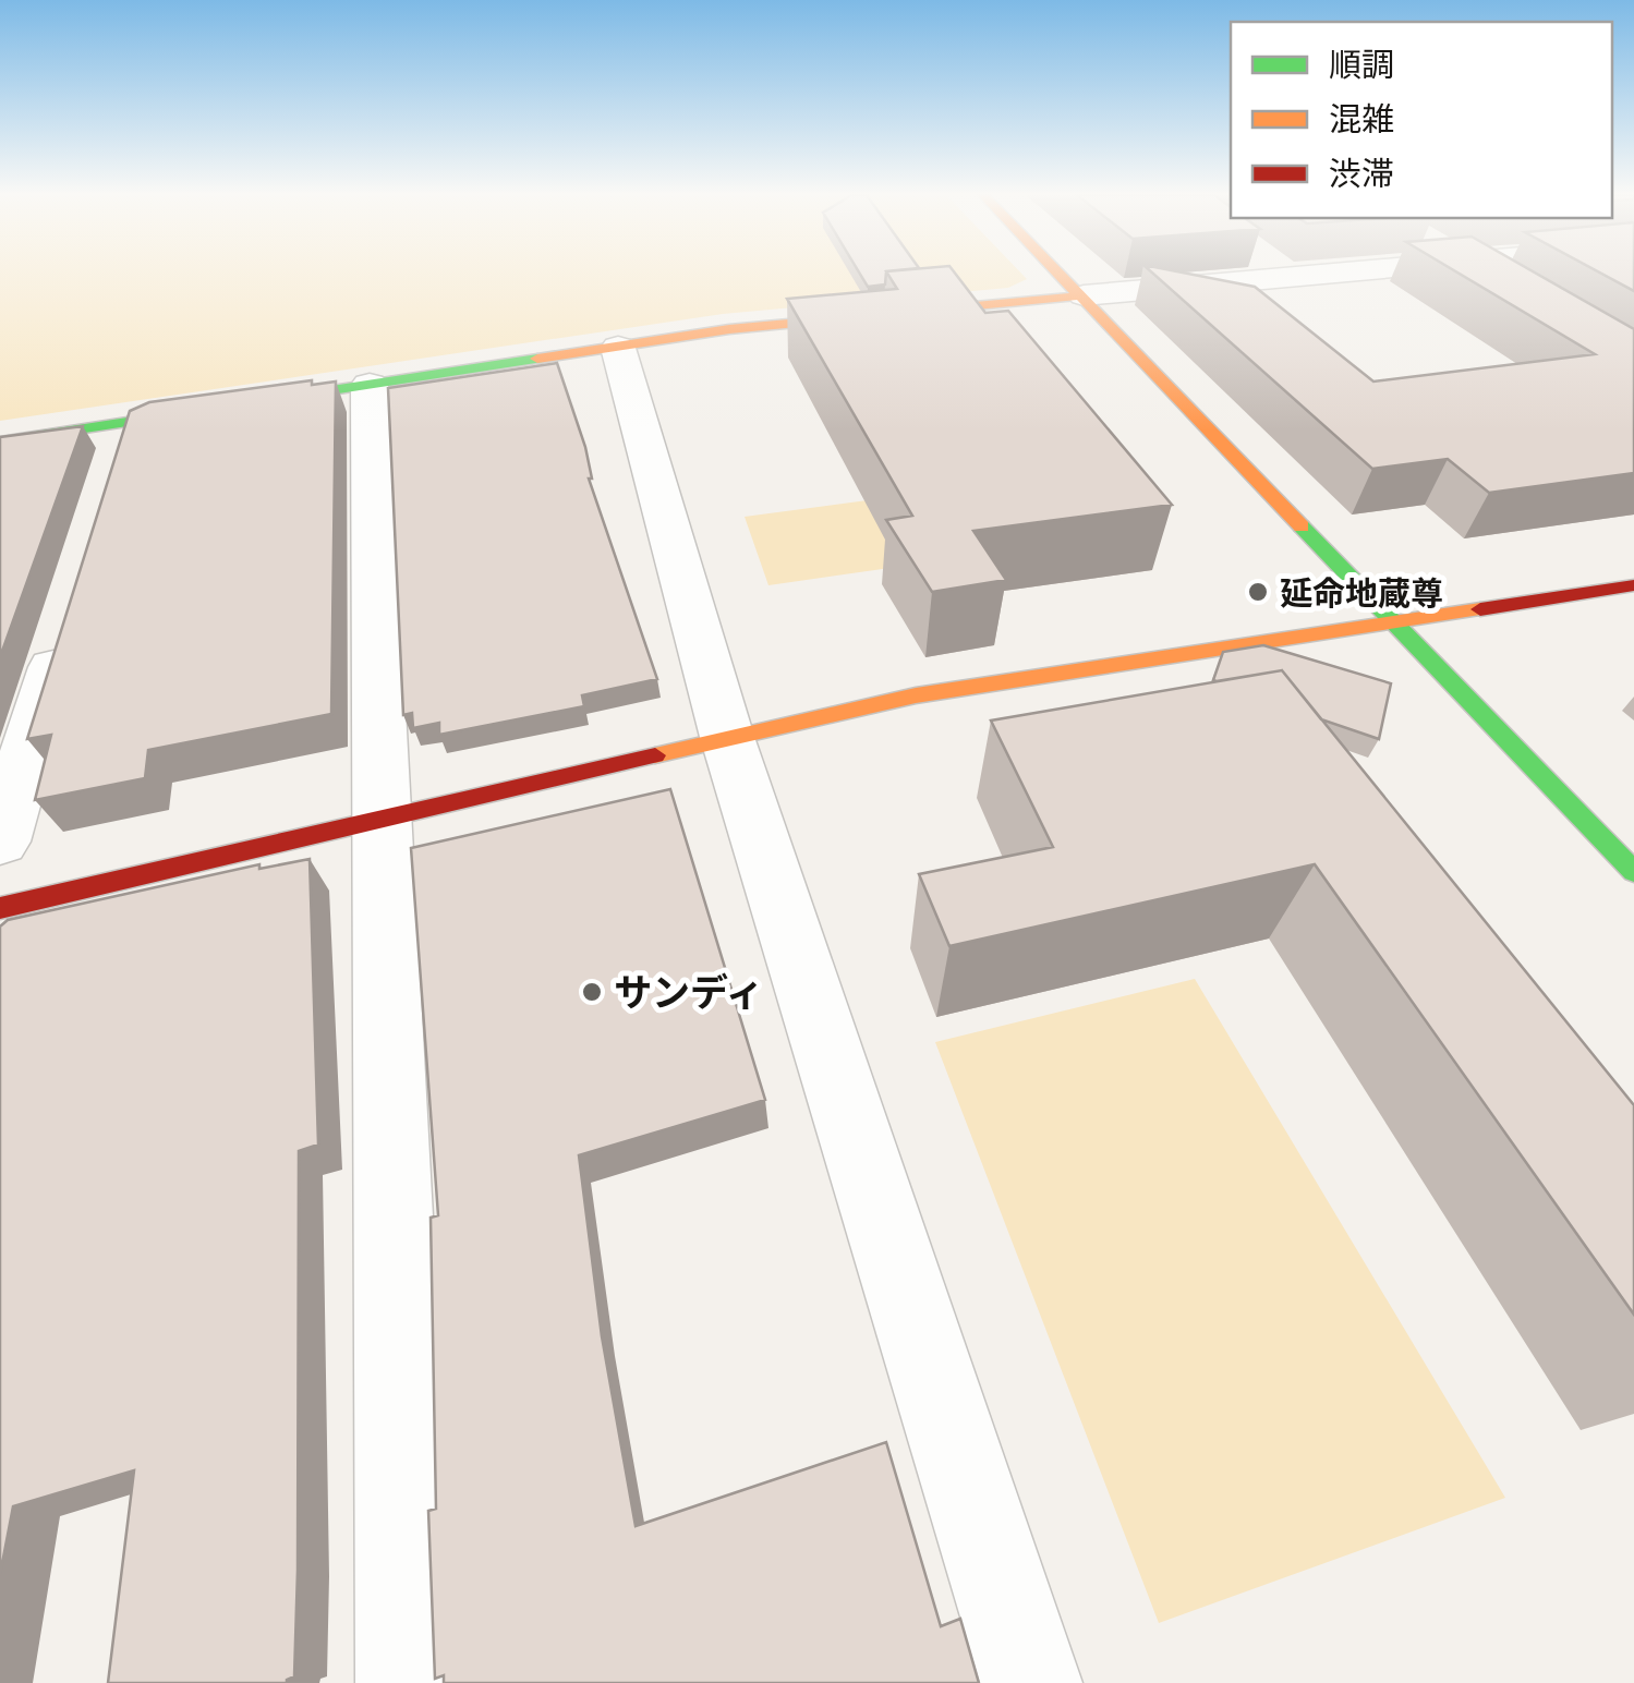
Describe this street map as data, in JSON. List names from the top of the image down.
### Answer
{
  "places": ["延命地蔵尊", "サンディ"],
  "legend": ["順調", "混雑", "渋滞"]
}
